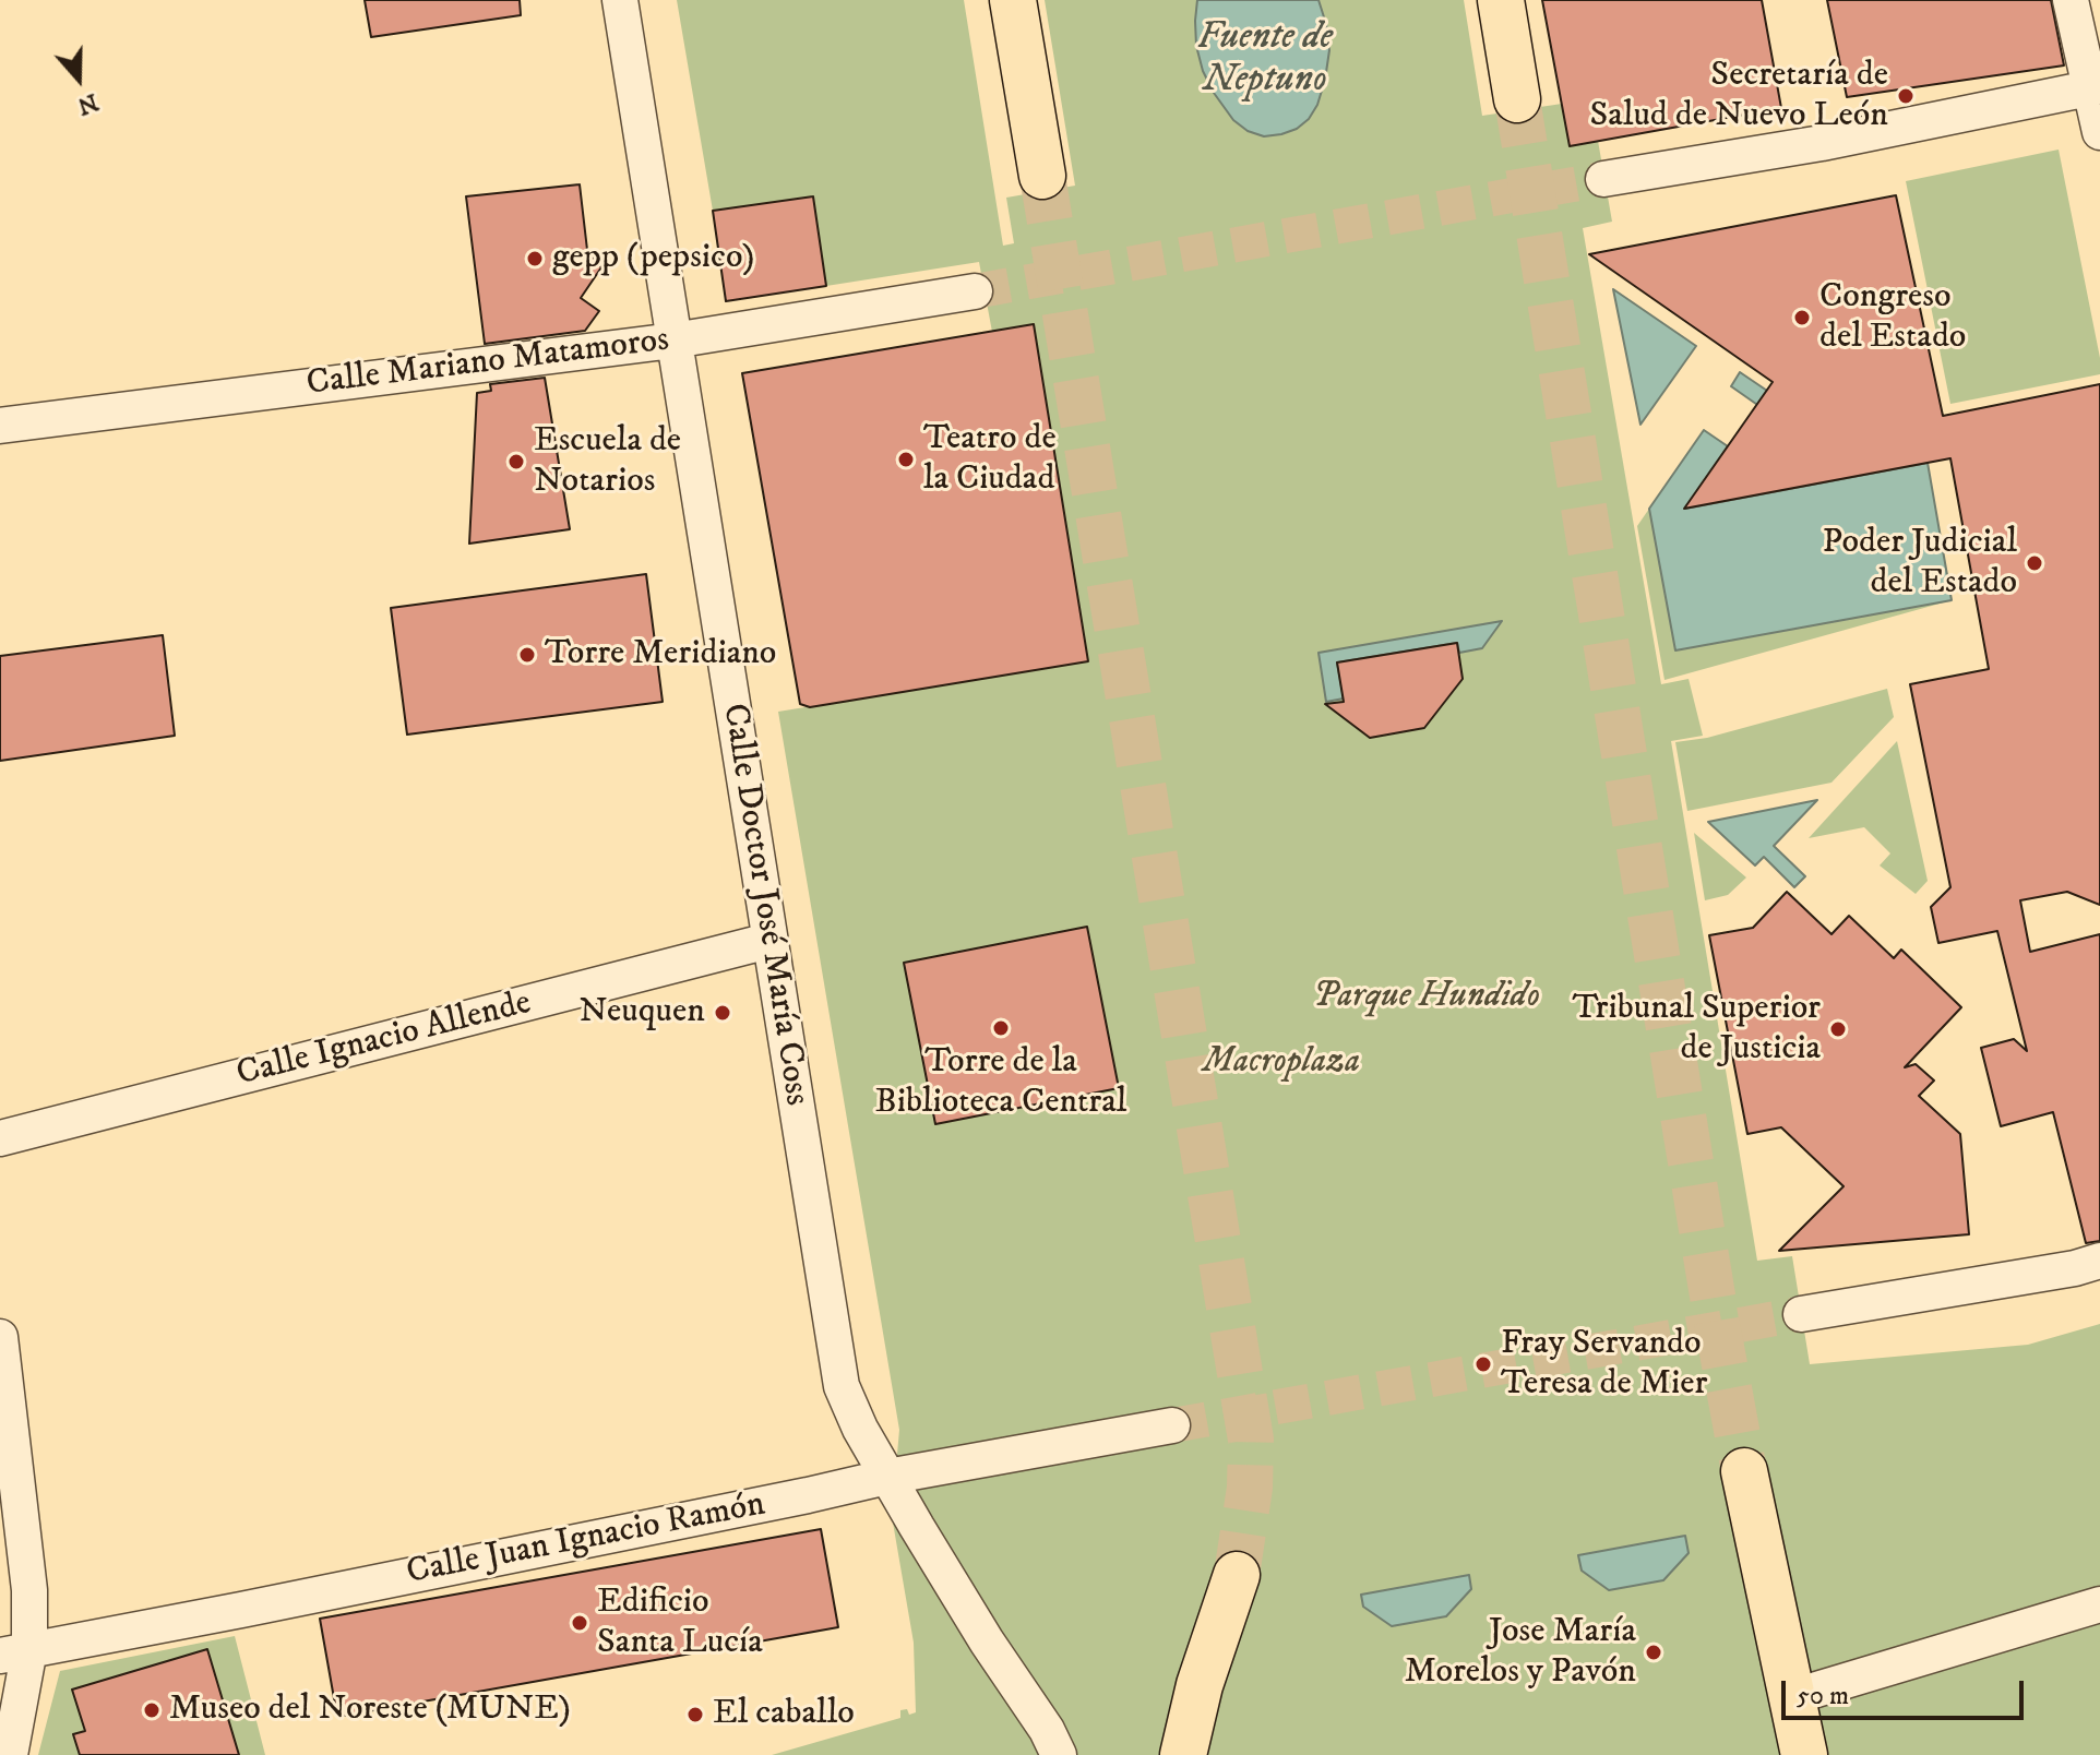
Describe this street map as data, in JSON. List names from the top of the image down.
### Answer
{
  "streets": {
    "street": [
      "Calle Mariano Matamoros",
      "Calle Doctor José María Coss",
      "Calle Ignacio Allende",
      "Calle Juan Ignacio Ramón"
    ]
  },
  "crossings": [
    ["Calle Mariano Matamoros", "Calle Doctor José María Coss"],
    ["Calle Doctor José María Coss", "Calle Ignacio Allende"],
    ["Calle Doctor José María Coss", "Calle Juan Ignacio Ramón"]
  ],
  "water": ["Fuente de Neptuno"],
  "parks": ["Parque Hundido", "Macroplaza"],
  "places": [
    "Secretaría de Salud de Nuevo León",
    "gepp (pepsico)",
    "Congreso del Estado",
    "Teatro de la Ciudad",
    "Escuela de Notarios",
    "Poder Judicial del Estado",
    "Torre Meridiano",
    "Neuquen",
    "Torre de la Biblioteca Central",
    "Tribunal Superior de Justicia",
    "Fray Servando Teresa de Mier",
    "Edificio Santa Lucía",
    "Jose María Morelos y Pavón",
    "Museo del Noreste (MUNE)",
    "El caballo"
  ],
  "scale_bar": "50 m",
  "north": "bottom"
}
